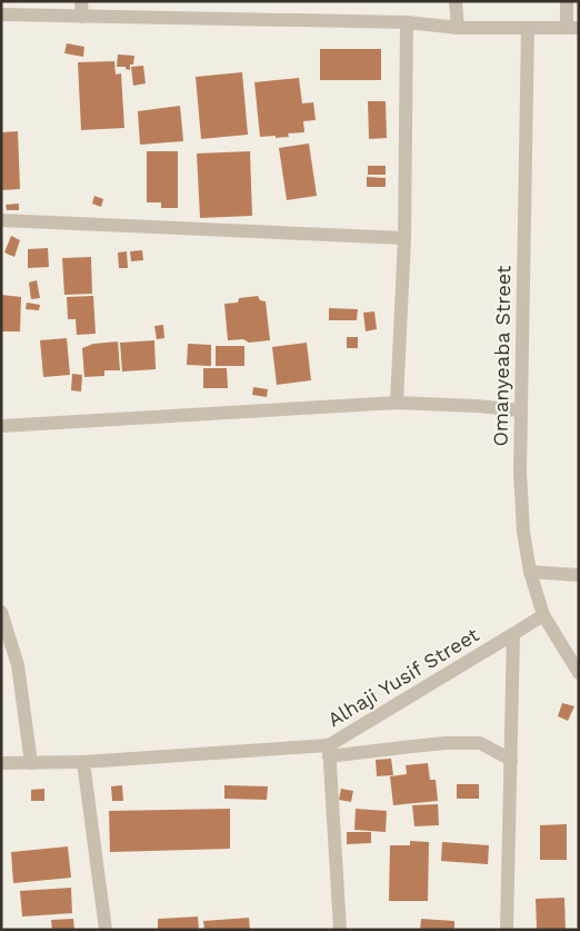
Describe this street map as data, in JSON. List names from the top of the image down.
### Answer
{
  "streets": {
    "street": ["Omanyeaba Street", "Alhaji Yusif Street"]
  },
  "crossings": [
    ["Omanyeaba Street", "Alhaji Yusif Street"]
  ]
}
